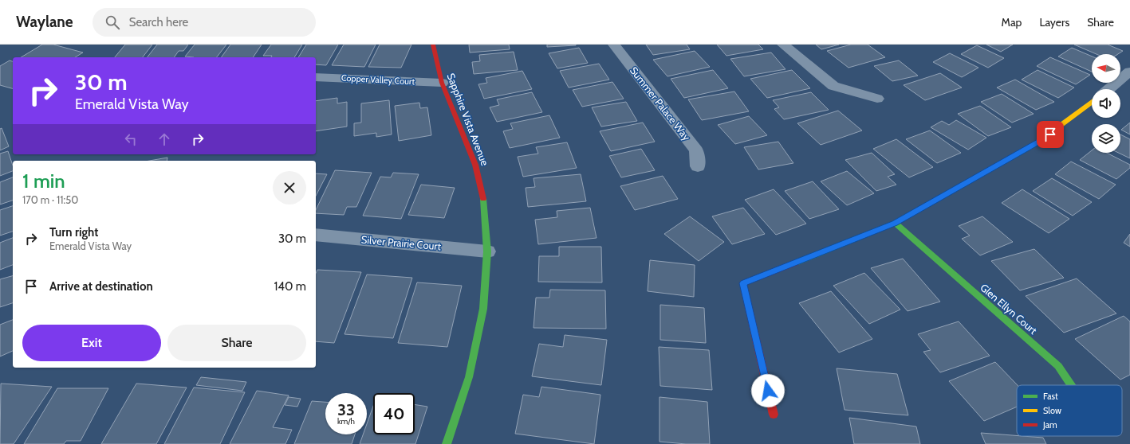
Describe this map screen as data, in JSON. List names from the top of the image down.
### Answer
{
  "streets": {
    "street": [
      "Copper Valley Court",
      "Summer Palace Way",
      "Sapphire Vista Avenue",
      "Silver Prairie Court",
      "Glen Ellyn Court"
    ]
  },
  "crossings": [
    ["Copper Valley Court", "Sapphire Vista Avenue"],
    ["Sapphire Vista Avenue", "Silver Prairie Court"]
  ],
  "legend": ["Fast", "Slow", "Jam"],
  "north": "left",
  "page": {
    "header": "Waylane",
    "search": "Search here",
    "nav": ["Map", "Layers", "Share"],
    "turn": ["30 m", "Emerald Vista Way"],
    "heading": ["1 min", "170 m · 11:50"],
    "list": [
      {
        "name": "Turn right",
        "note": "Emerald Vista Way",
        "value": "30 m"
      },
      {
        "name": "Arrive at destination",
        "value": "140 m"
      }
    ],
    "buttons": ["Exit", "Share"],
    "speed": "33 km/h",
    "limit": "40"
  }
}
